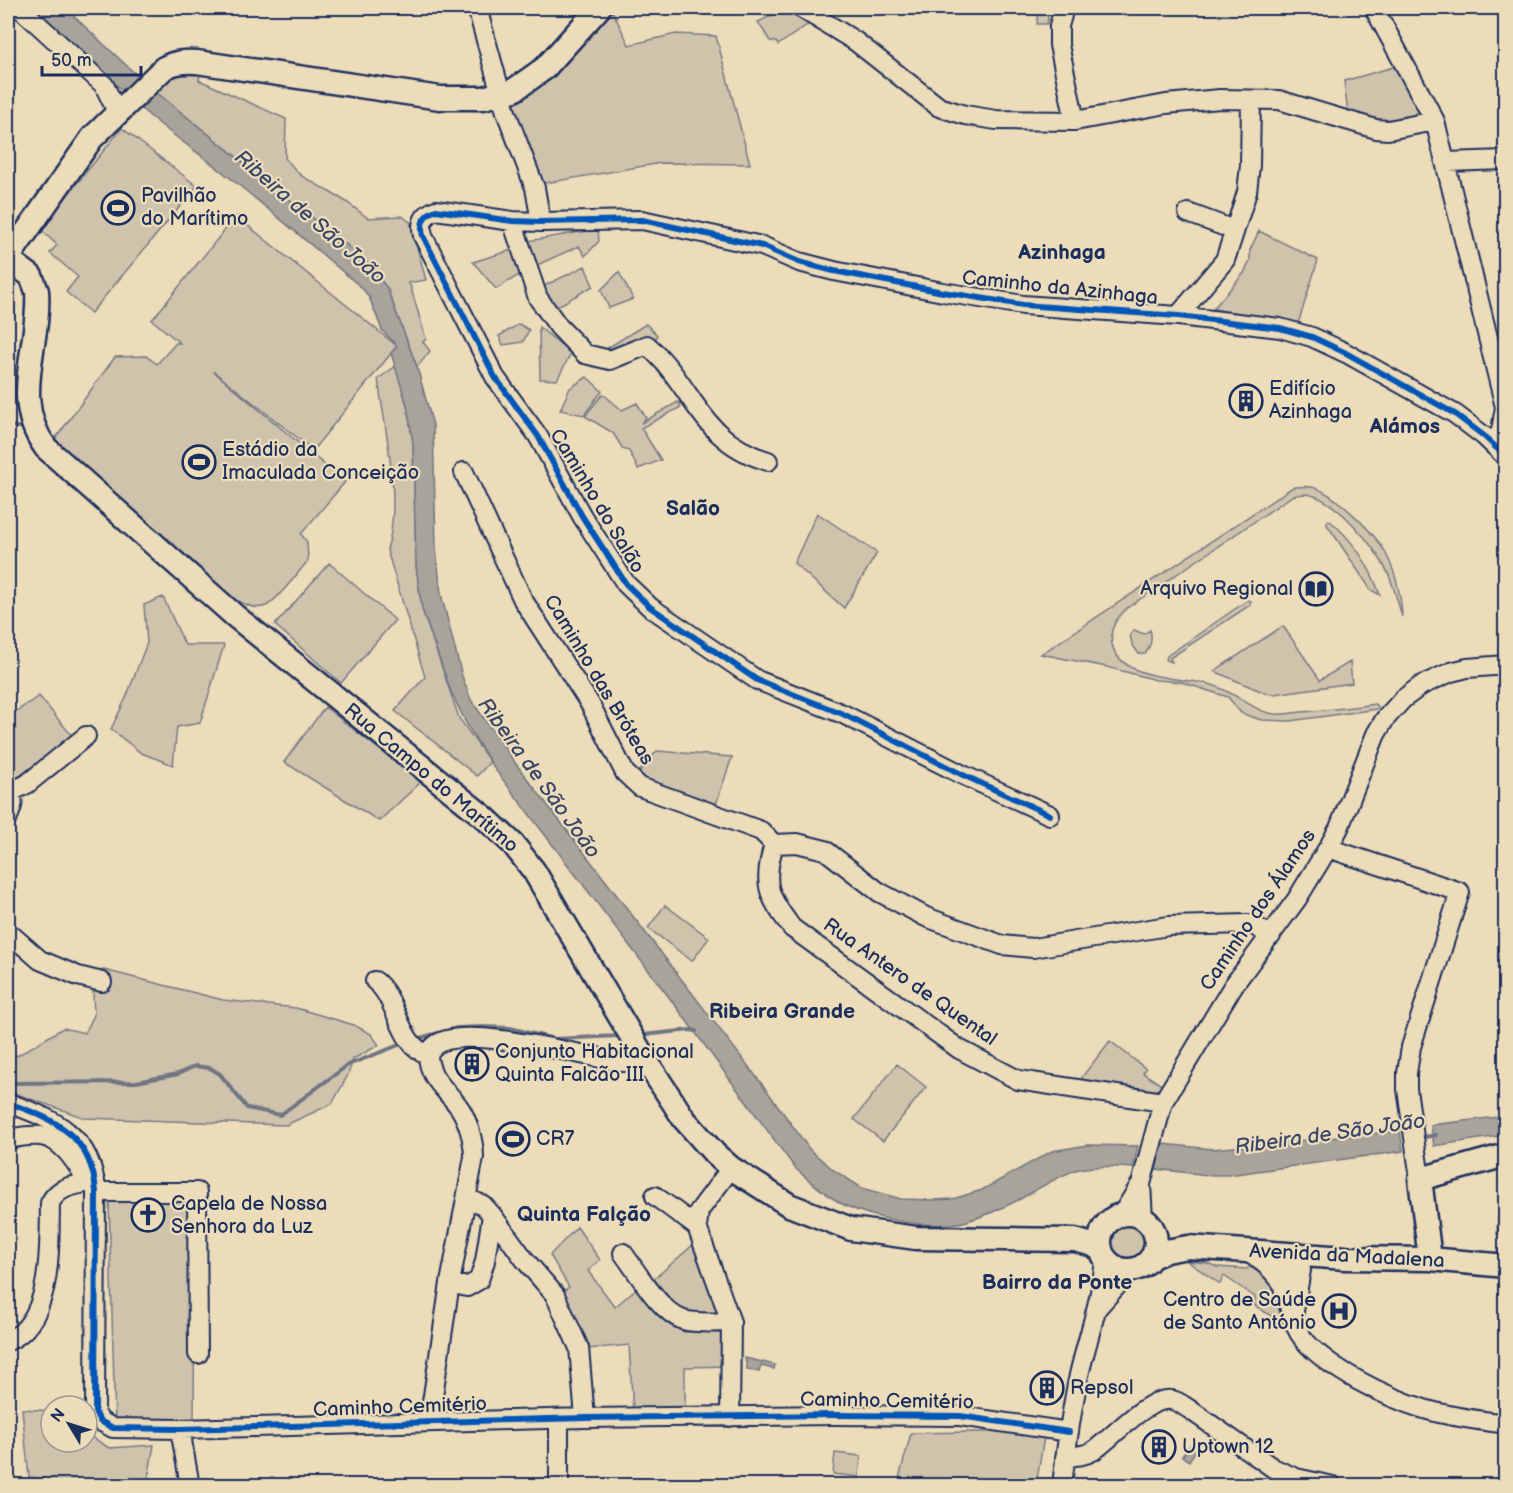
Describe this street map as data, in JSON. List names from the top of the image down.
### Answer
{
  "streets": {
    "main road": ["Rua Campo do Marítimo", "Avenida da Madalena"],
    "street": [
      "Caminho da Azinhaga",
      "Caminho do Salão",
      "Caminho das Bróteas",
      "Caminho dos Álamos",
      "Rua Antero de Quental",
      "Caminho Cemitério"
    ]
  },
  "crossings": [
    ["Caminho da Azinhaga", "Caminho do Salão"],
    ["Caminho das Bróteas", "Rua Antero de Quental"],
    ["Rua Campo do Marítimo", "Caminho dos Álamos"],
    ["Rua Campo do Marítimo", "Avenida da Madalena"],
    ["Caminho dos Álamos", "Rua Antero de Quental"],
    ["Caminho dos Álamos", "Avenida da Madalena"]
  ],
  "districts": [
    "Azinhaga",
    "Alámos",
    "Salão",
    "Ribeira Grande",
    "Quinta Falção",
    "Bairro da Ponte"
  ],
  "water": ["Ribeira de São João"],
  "places": {
    "sports": ["Pavilhão do Marítimo", "Estádio da Imaculada Conceição", "CR7"],
    "building": [
      "Edifício Azinhaga",
      "Conjunto Habitacional Quinta Falcão III",
      "Repsol",
      "Uptown 12"
    ],
    "library": ["Arquivo Regional"],
    "church": ["Capela de Nossa Senhora da Luz"],
    "hospital": ["Centro de Saúde de Santo António"]
  },
  "scale_bar": "50 m",
  "north": "top left"
}
